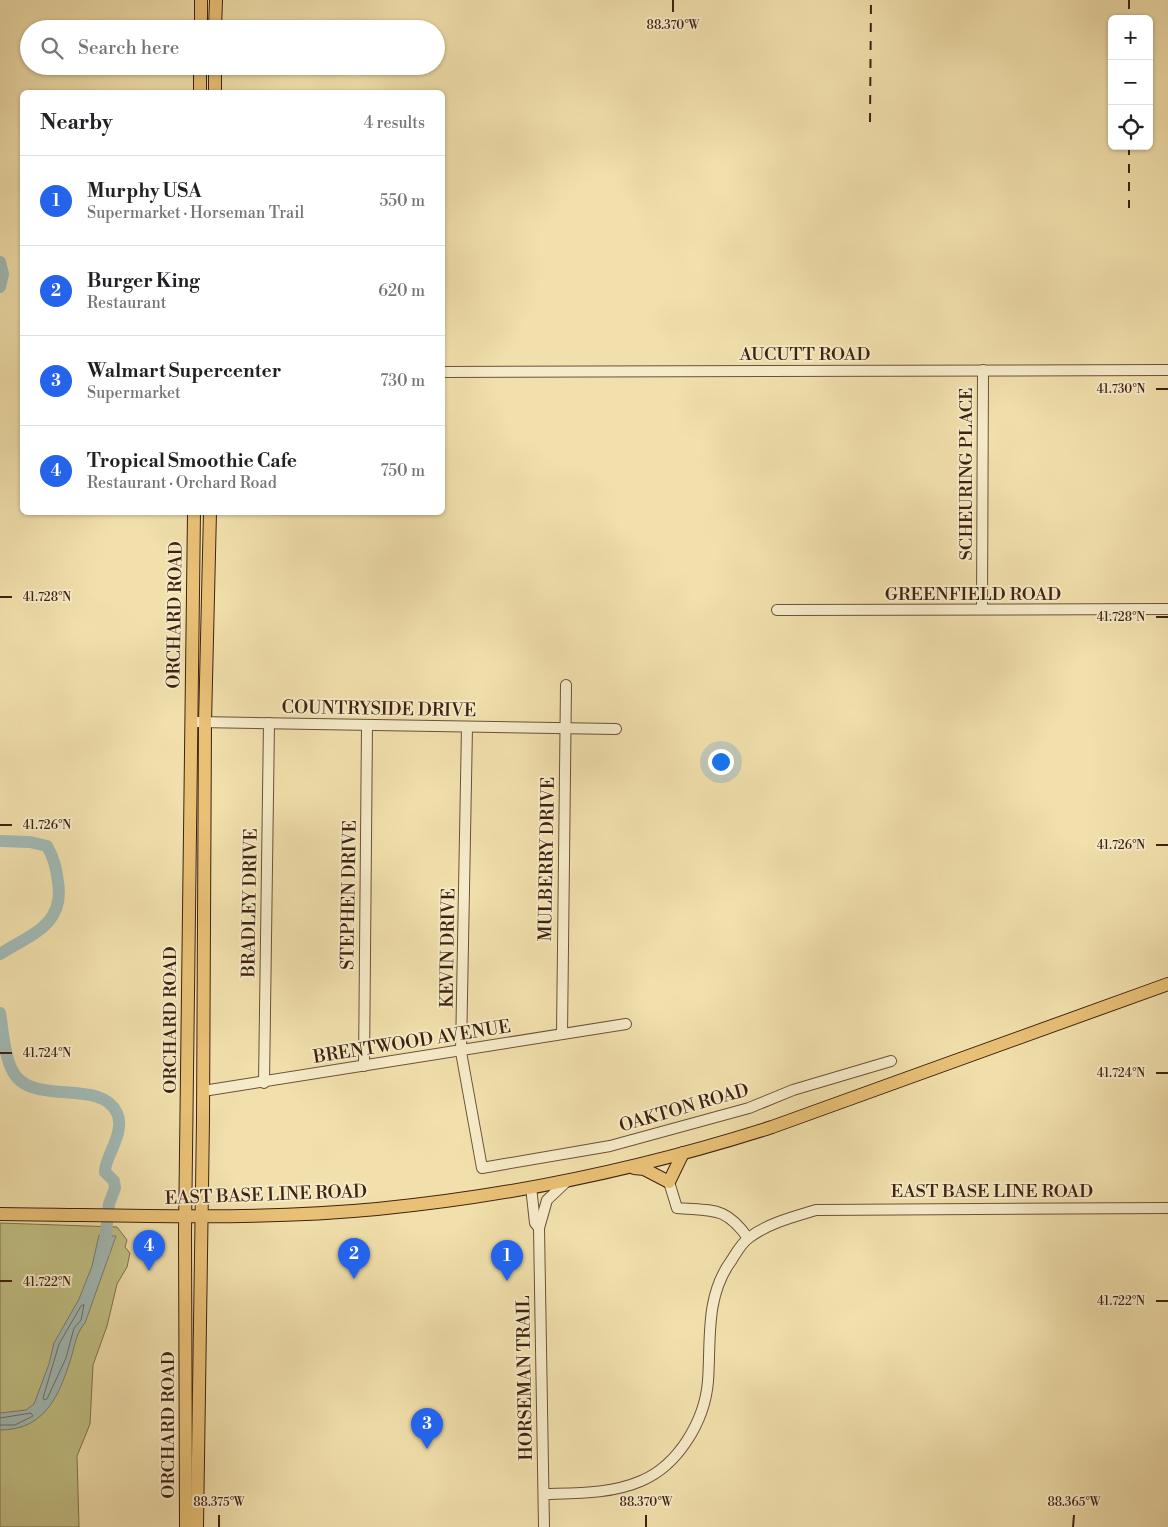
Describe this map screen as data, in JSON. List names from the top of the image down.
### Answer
{
  "streets": {
    "main road": ["ORCHARD ROAD", "EAST BASE LINE ROAD"],
    "street": [
      "AUCUTT ROAD",
      "SCHEURING PLACE",
      "GREENFIELD ROAD",
      "COUNTRYSIDE DRIVE",
      "MULBERRY DRIVE",
      "STEPHEN DRIVE",
      "BRADLEY DRIVE",
      "KEVIN DRIVE",
      "BRENTWOOD AVENUE",
      "OAKTON ROAD",
      "HORSEMAN TRAIL"
    ]
  },
  "crossings": [
    ["AUCUTT ROAD", "SCHEURING PLACE"],
    ["SCHEURING PLACE", "GREENFIELD ROAD"],
    ["ORCHARD ROAD", "COUNTRYSIDE DRIVE"],
    ["ORCHARD ROAD", "BRENTWOOD AVENUE"],
    ["ORCHARD ROAD", "EAST BASE LINE ROAD"],
    ["COUNTRYSIDE DRIVE", "MULBERRY DRIVE"],
    ["COUNTRYSIDE DRIVE", "STEPHEN DRIVE"],
    ["COUNTRYSIDE DRIVE", "BRADLEY DRIVE"],
    ["COUNTRYSIDE DRIVE", "KEVIN DRIVE"],
    ["MULBERRY DRIVE", "BRENTWOOD AVENUE"],
    ["STEPHEN DRIVE", "BRENTWOOD AVENUE"],
    ["BRADLEY DRIVE", "BRENTWOOD AVENUE"],
    ["KEVIN DRIVE", "BRENTWOOD AVENUE"],
    ["KEVIN DRIVE", "OAKTON ROAD"],
    ["EAST BASE LINE ROAD", "HORSEMAN TRAIL"]
  ],
  "page": {
    "map_buttons": ["+", "−"],
    "search": "Search here",
    "heading": ["Nearby", "4 results"],
    "list": [
      {
        "mark": "1",
        "name": "Murphy USA",
        "note": "Supermarket · Horseman Trail",
        "value": "550 m"
      },
      {
        "mark": "2",
        "name": "Burger King",
        "note": "Restaurant",
        "value": "620 m"
      },
      {
        "mark": "3",
        "name": "Walmart Supercenter",
        "note": "Supermarket",
        "value": "730 m"
      },
      {
        "mark": "4",
        "name": "Tropical Smoothie Cafe",
        "note": "Restaurant · Orchard Road",
        "value": "750 m"
      }
    ],
    "pins": [
      "4",
      "2",
      "1",
      "3"
    ]
  },
  "coordinates": [
    "88.370°W",
    "41.730°N",
    "41.728°N",
    "41.726°N",
    "41.724°N",
    "41.722°N",
    "88.375°W",
    "88.365°W"
  ]
}
